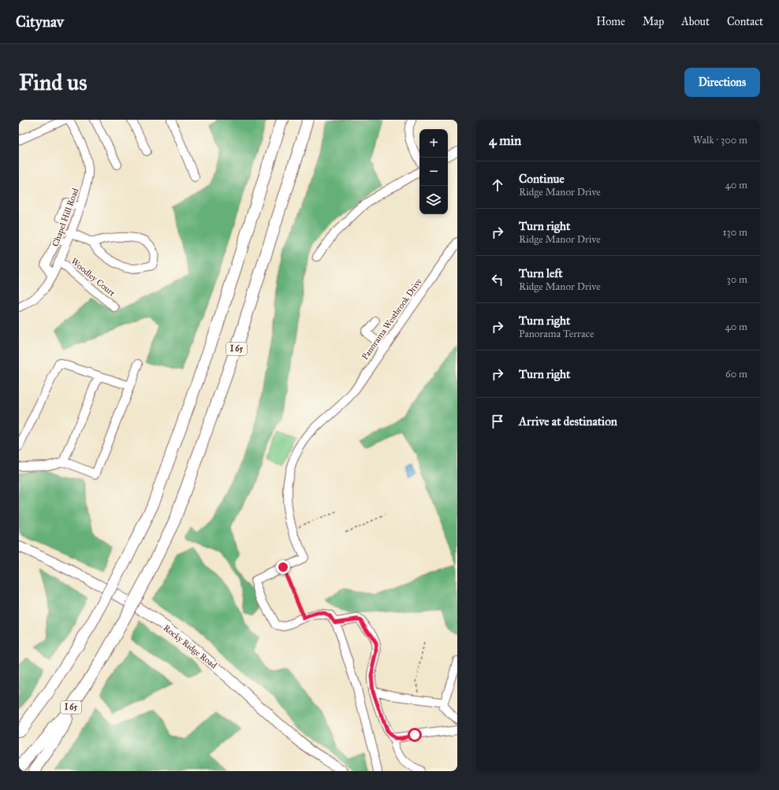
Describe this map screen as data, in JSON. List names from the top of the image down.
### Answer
{
  "streets": {
    "highway": ["I 65"],
    "main road": ["Rocky Ridge Road"],
    "street": ["Chapel Hill Road", "Woodley Court", "Panorama Westbrook Drive"]
  },
  "crossings": [
    ["Chapel Hill Road", "Woodley Court"]
  ],
  "page": {
    "header": "Citynav",
    "nav": [
      "Home",
      "Map",
      "About",
      "Contact"
    ],
    "buttons": "Directions",
    "title": "Find us",
    "heading": ["4 min", "Walk · 300 m"],
    "map_buttons": ["+", "−"],
    "list": [
      ["Continue", "Ridge Manor Drive", "40 m"],
      ["Turn right", "Ridge Manor Drive", "130 m"],
      ["Turn left", "Ridge Manor Drive", "30 m"],
      ["Turn right", "Panorama Terrace", "40 m"],
      ["Turn right", "60 m"],
      "Arrive at destination"
    ]
  }
}
